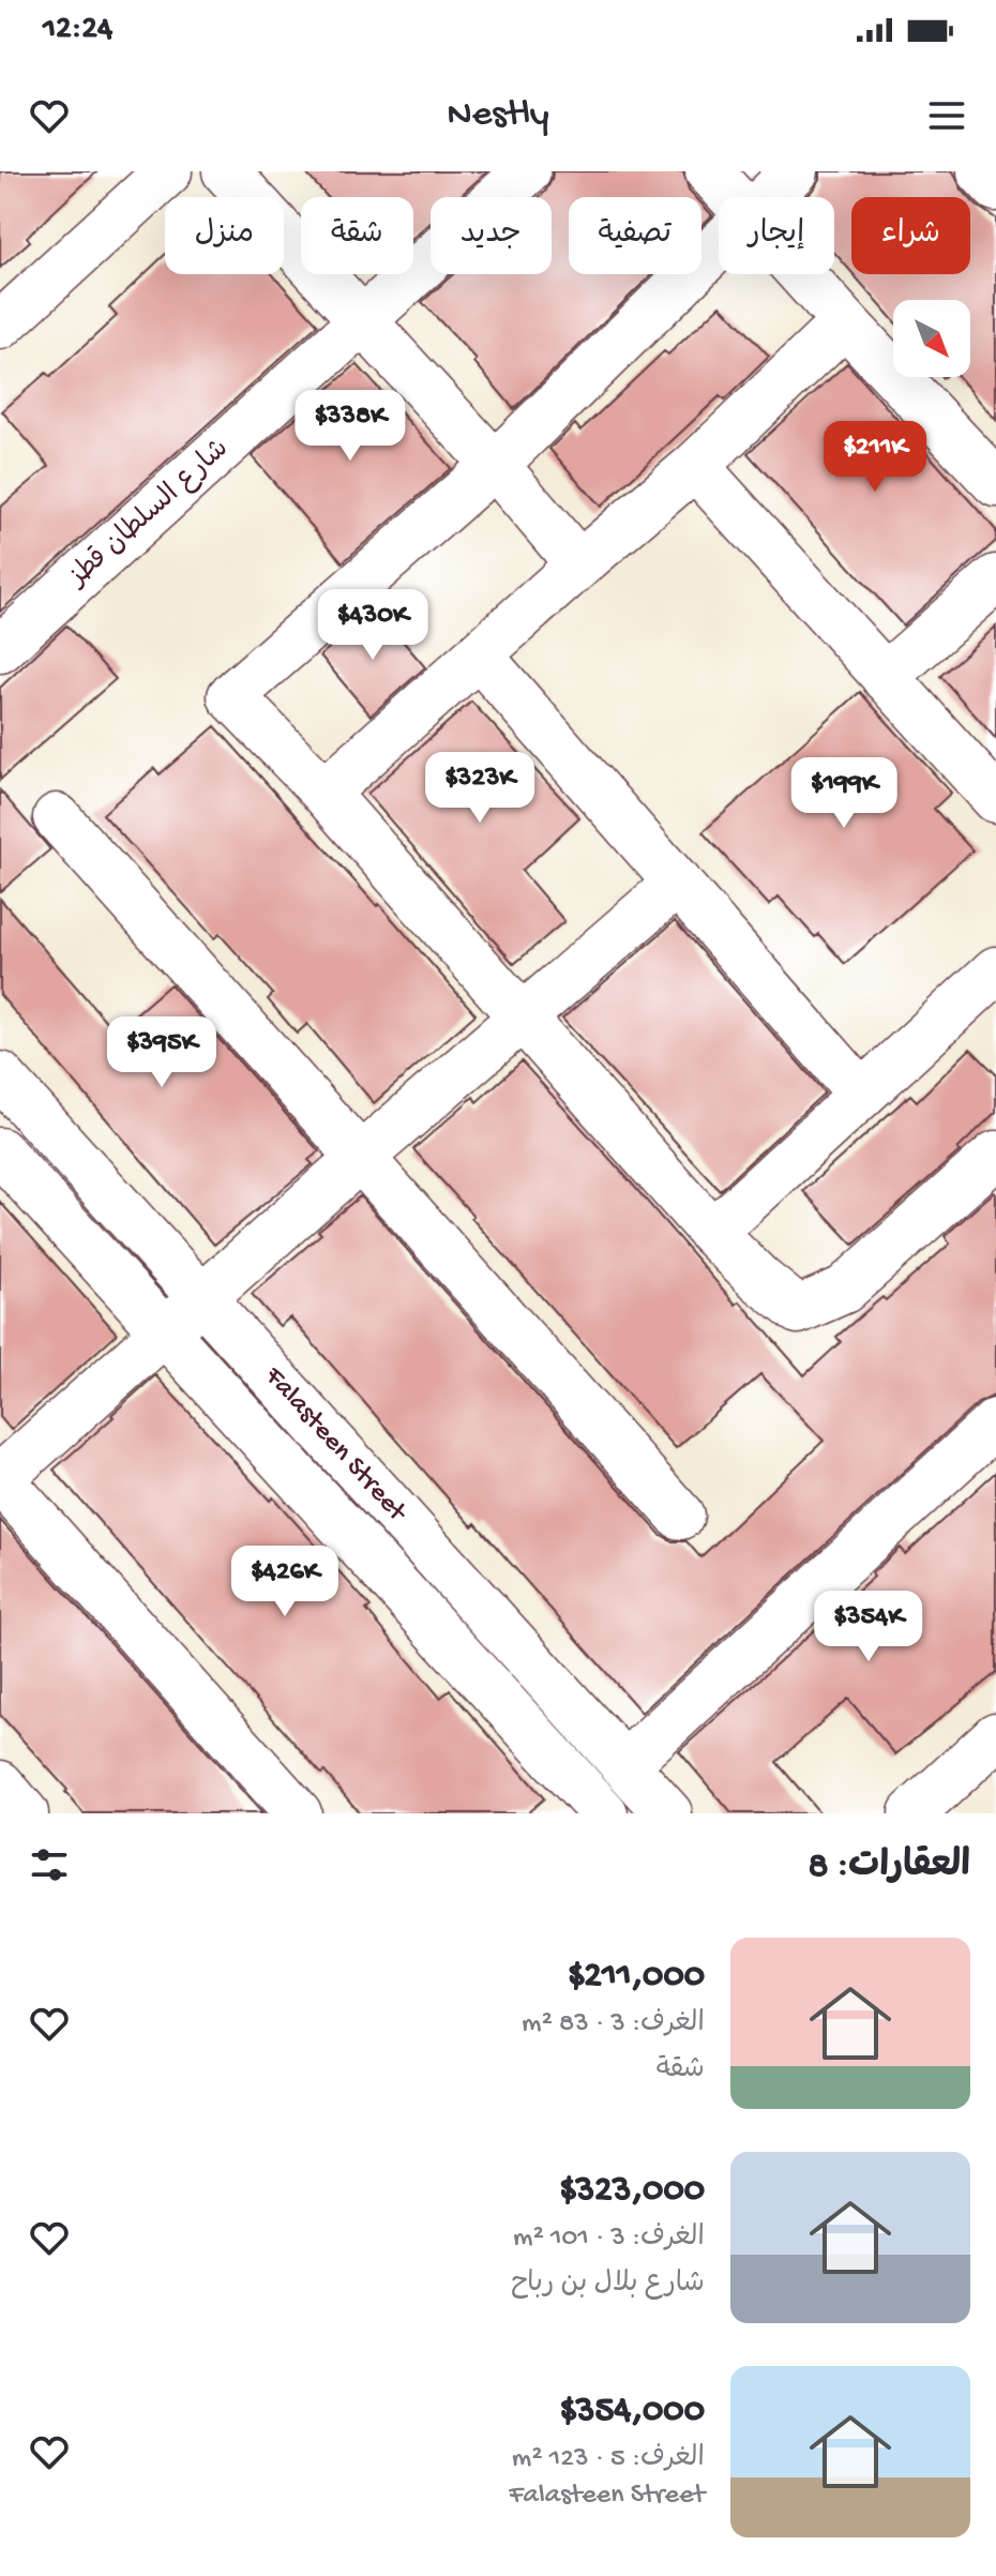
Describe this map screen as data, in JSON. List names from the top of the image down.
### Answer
{
  "streets": {
    "street": ["شارع السلطان قطز", "Falasteen Street"]
  },
  "north": "bottom right",
  "page": {
    "status": "12:24",
    "header": "Nestly",
    "chip": [
      "شراء",
      "إيجار",
      "تصفية",
      "جديد",
      "شقة",
      "منزل"
    ],
    "price": [
      "$338K",
      "$211K",
      "$430K",
      "$323K",
      "$199K",
      "$395K",
      "$426K",
      "$354K"
    ],
    "heading": "العقارات: 8",
    "list": [
      {
        "name": "$211,000",
        "note": "الغرف: 3 · 83 m² · شقة"
      },
      {
        "name": "$323,000",
        "note": "الغرف: 3 · 101 m² · شارع بلال بن رباح"
      },
      {
        "name": "$354,000",
        "note": "الغرف: 5 · 123 m² · Falasteen Street"
      }
    ]
  }
}
